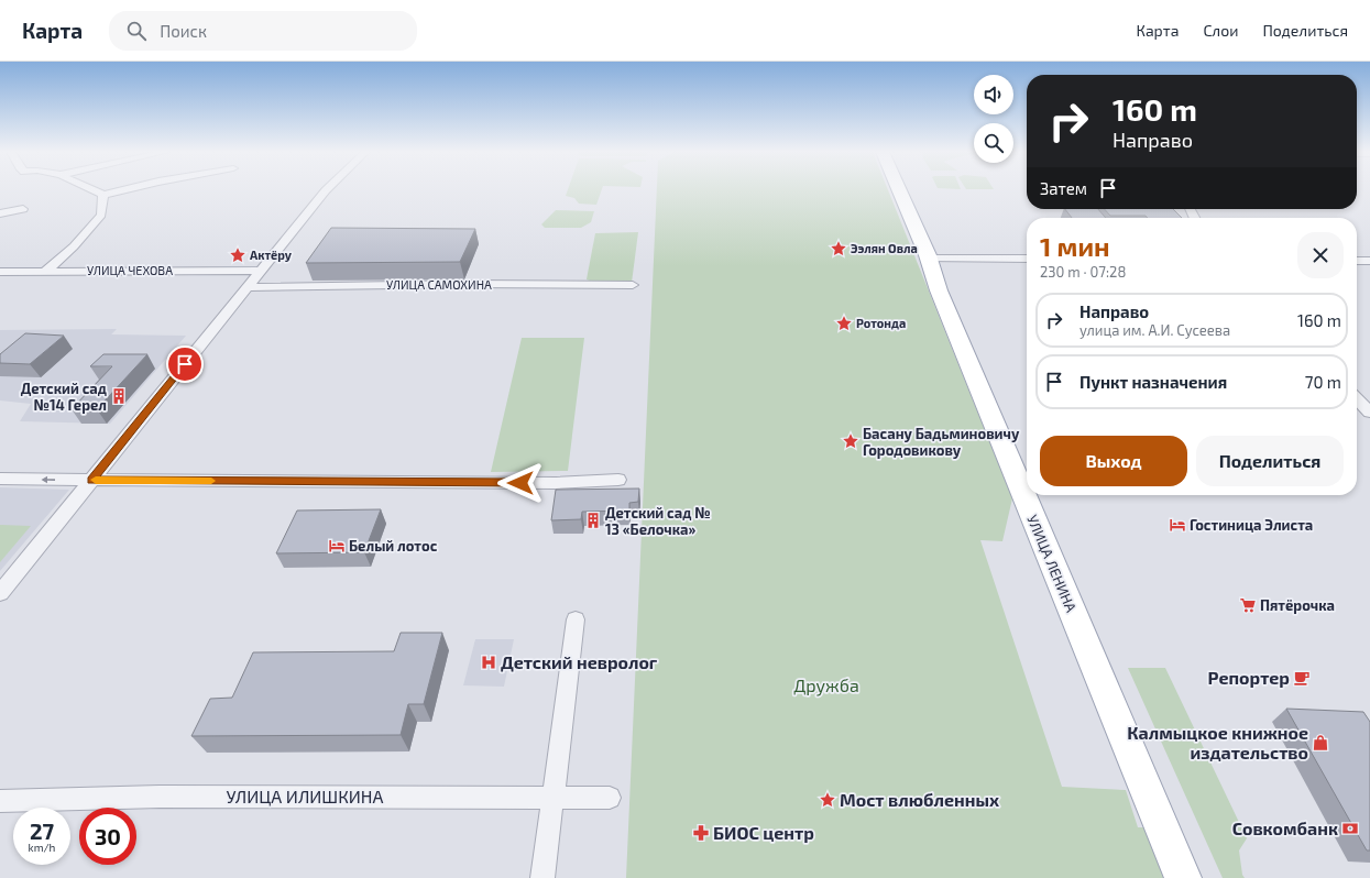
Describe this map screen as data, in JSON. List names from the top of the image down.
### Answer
{
  "streets": {
    "main road": ["УЛИЦА ЛЕНИНА"],
    "street": ["УЛИЦА ЧЕХОВА", "УЛИЦА САМОХИНА", "УЛИЦА ИЛИШКИНА"]
  },
  "parks": ["Дружба"],
  "places": {
    "place": [
      "Ээлян Овла",
      "Актёру",
      "Ротонда",
      "Басану Бадьминовичу Городовикову",
      "Мост влюбленных"
    ],
    "building": ["Детский сад №14 Герел", "Детский сад № 13 «Белочка»"],
    "hotel": ["Гостиница Элиста", "Белый лотос"],
    "supermarket": ["Пятёрочка"],
    "hospital": ["Детский невролог"],
    "cafe": ["Репортер"],
    "shop": ["Калмыцкое книжное издательство"],
    "bank": ["Совкомбанк"],
    "pharmacy": ["БИОС центр"]
  },
  "page": {
    "header": "Карта",
    "search": "Поиск",
    "nav": ["Карта", "Слои", "Поделиться"],
    "turn": ["160 m", "Направо"],
    "then": "Затем",
    "heading": ["1 мин", "230 m · 07:28"],
    "list": [
      {
        "name": "Направо",
        "note": "улица им. А.И. Сусеева",
        "value": "160 m"
      },
      {
        "name": "Пункт назначения",
        "value": "70 m"
      }
    ],
    "buttons": ["Выход", "Поделиться"],
    "speed": "27 km/h",
    "limit": "30"
  }
}
